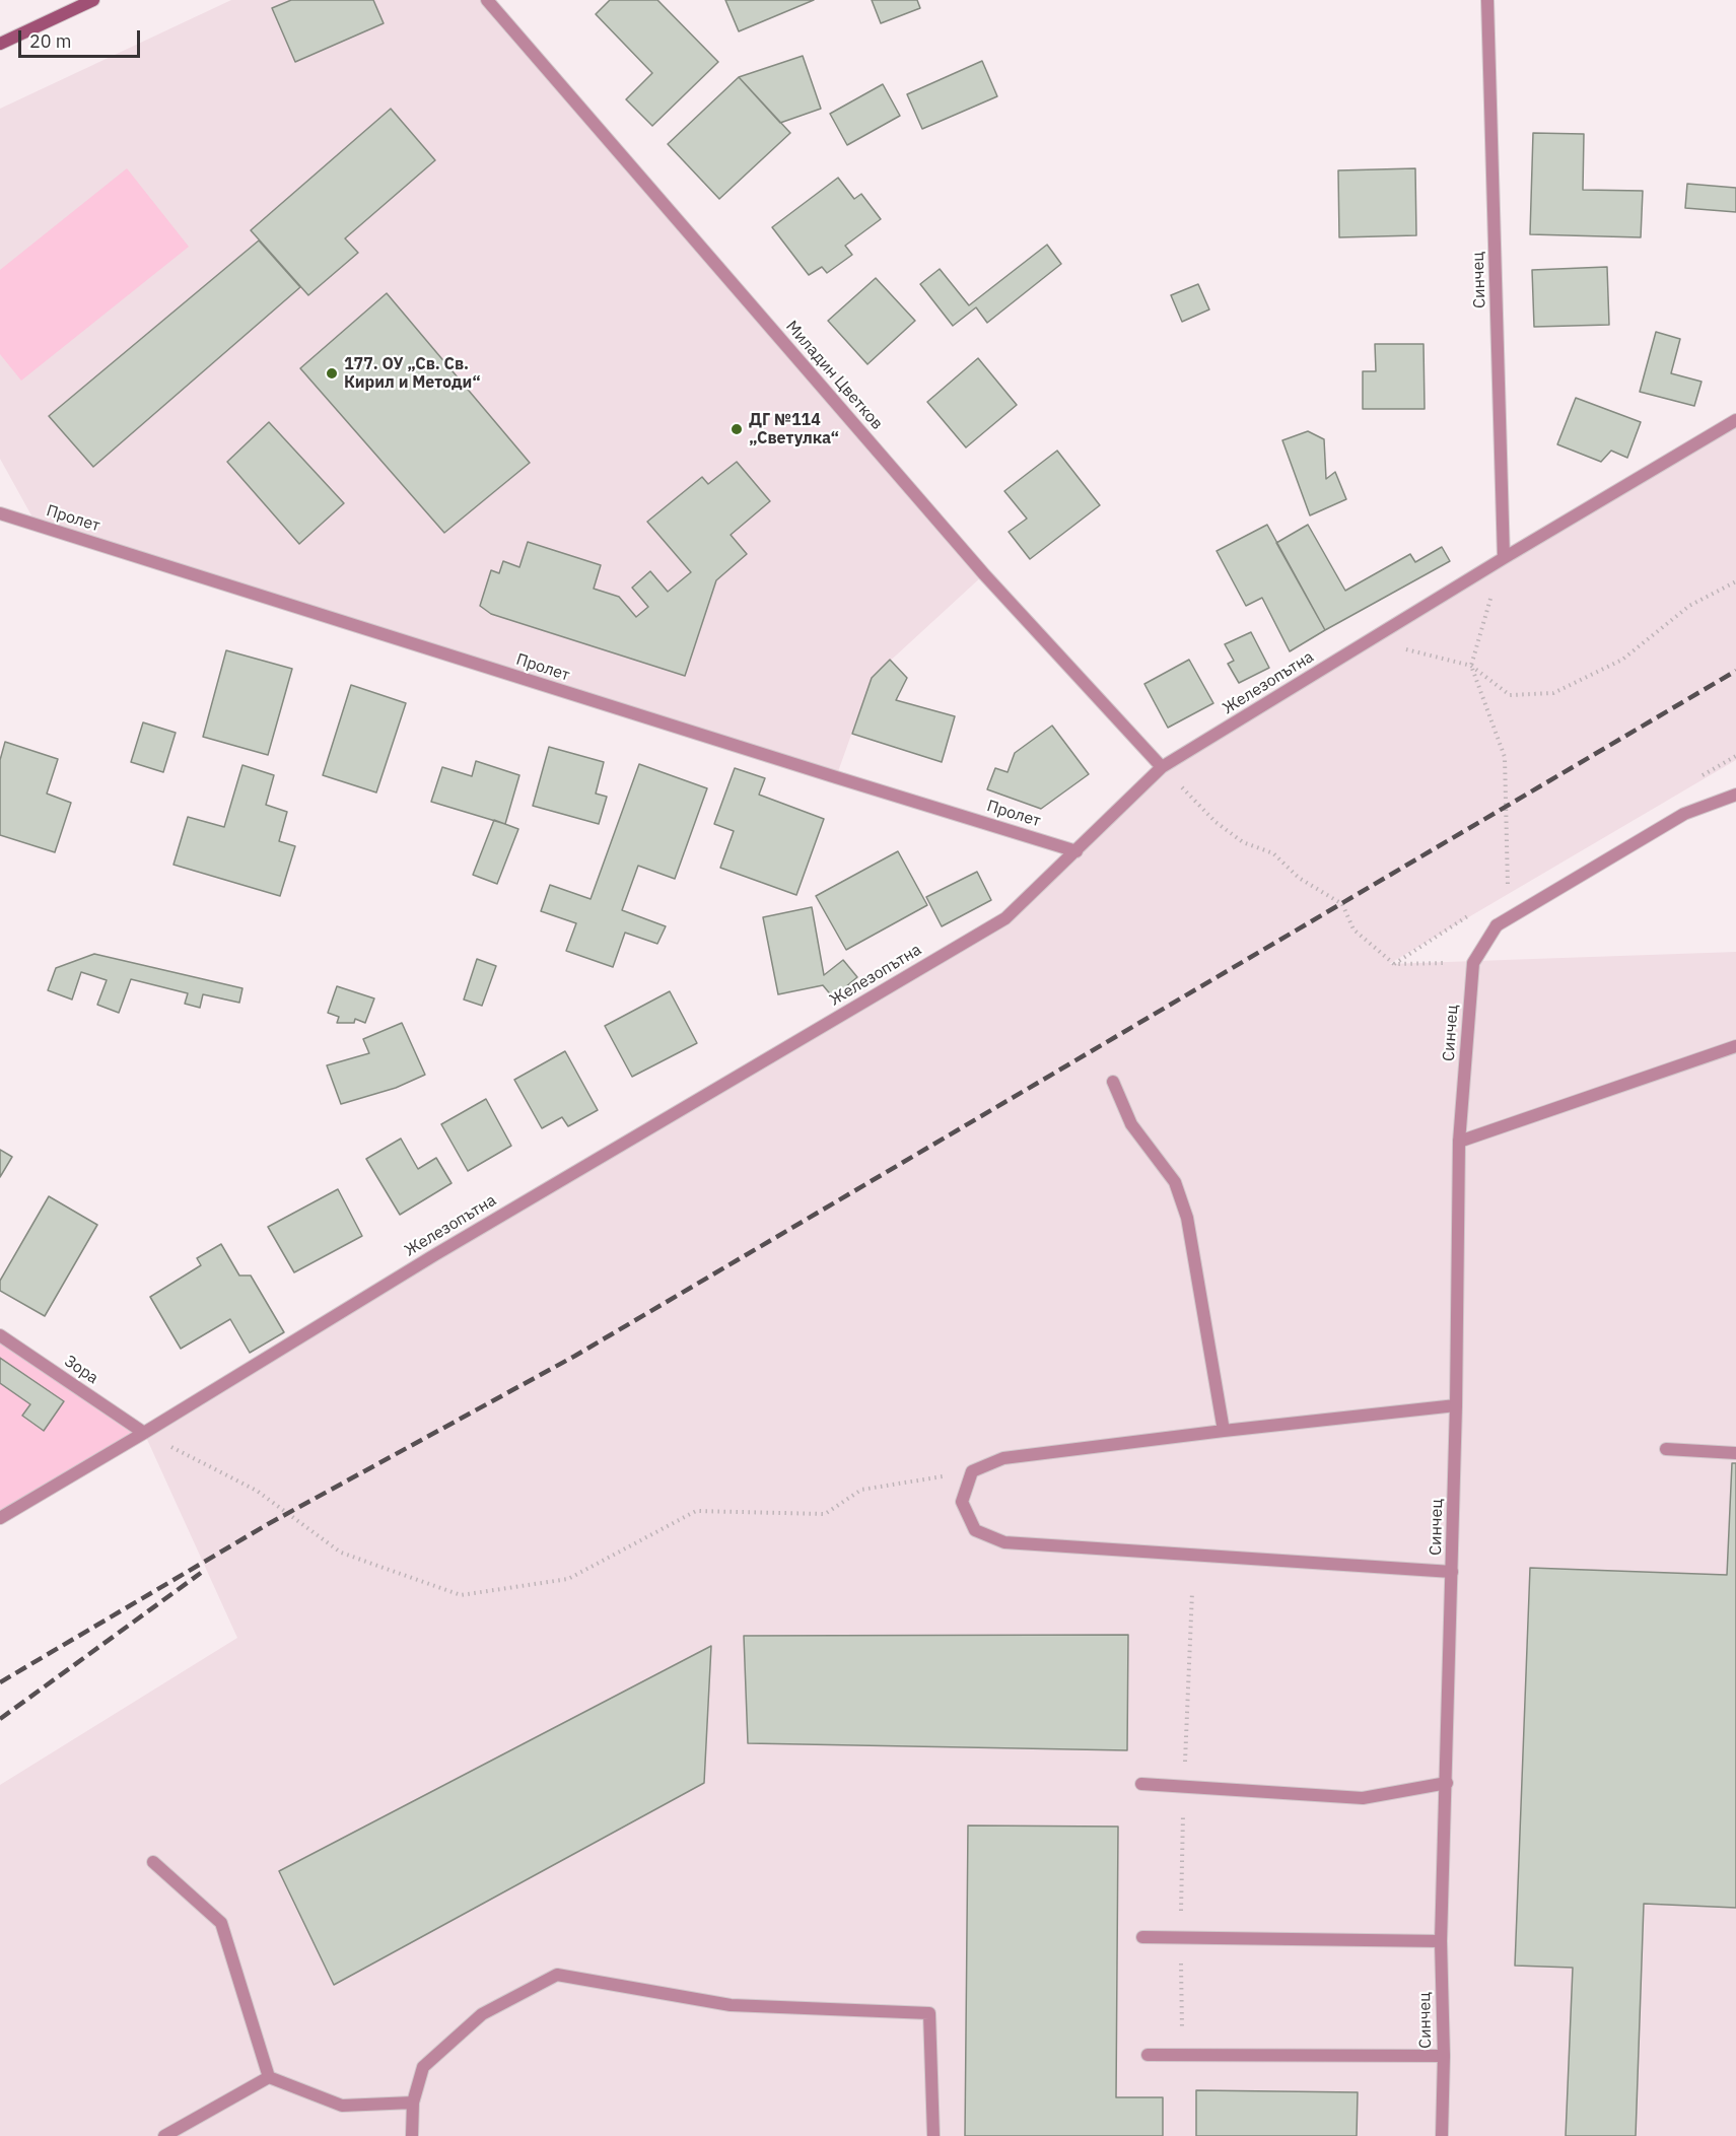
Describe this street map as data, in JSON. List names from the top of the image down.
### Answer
{
  "streets": {
    "street": [
      "Синчец",
      "Миладин Цветков",
      "Пролет",
      "Железопътна",
      "Зора"
    ]
  },
  "crossings": [
    ["Синчец", "Железопътна"],
    ["Миладин Цветков", "Железопътна"],
    ["Пролет", "Железопътна"],
    ["Железопътна", "Зора"]
  ],
  "places": ["177. ОУ „Св. Св. Кирил и Методи“", "ДГ №114 „Светулка“"],
  "scale_bar": "20 m"
}
